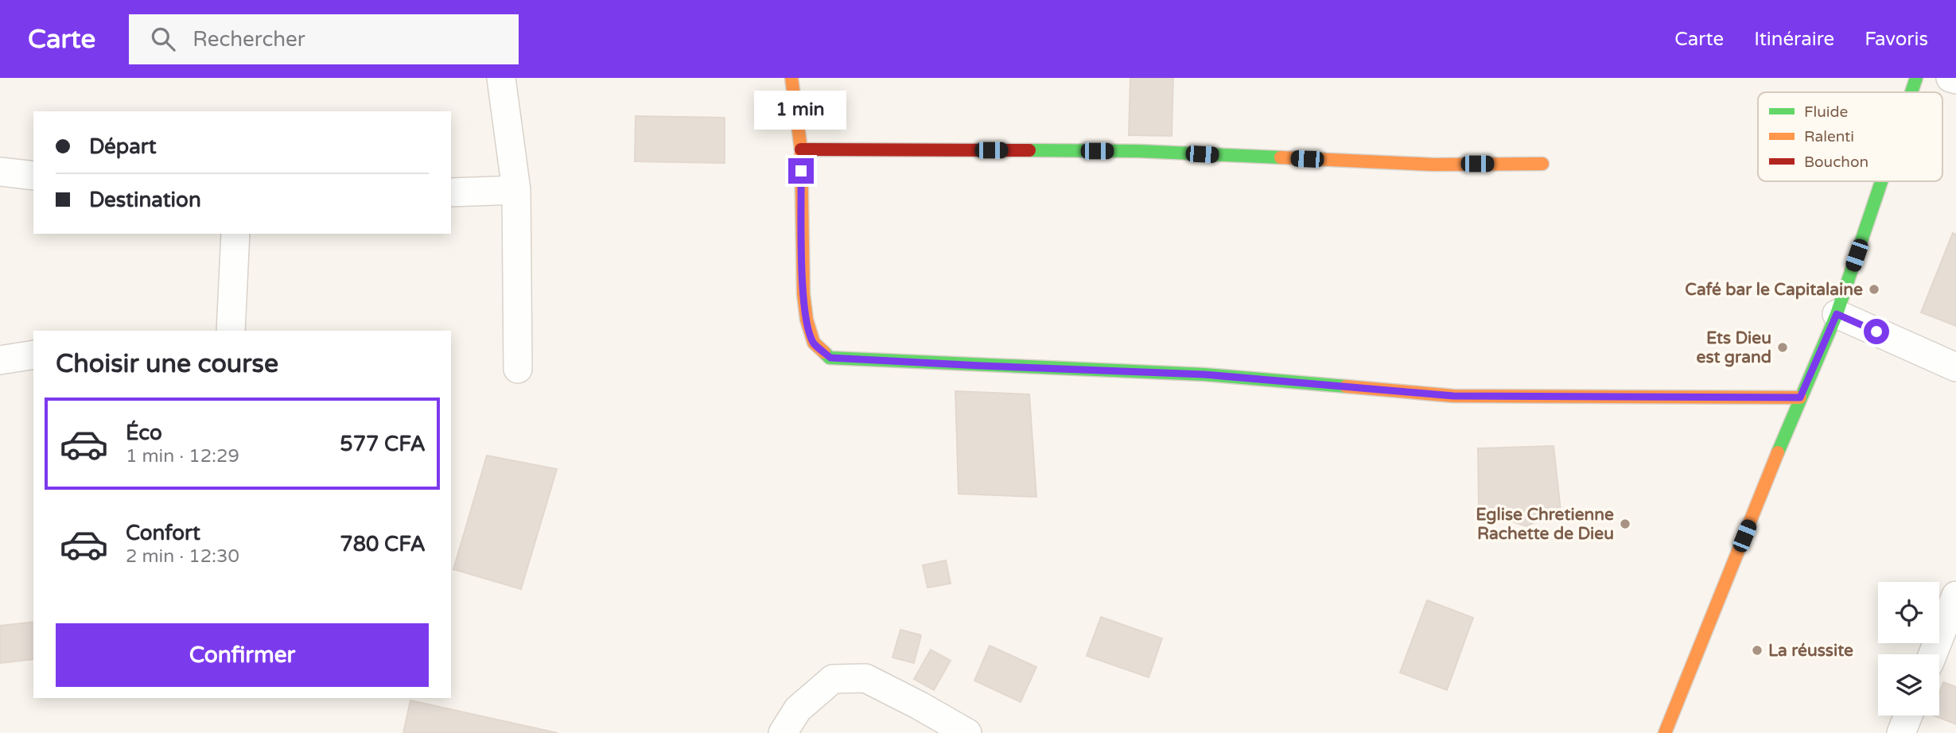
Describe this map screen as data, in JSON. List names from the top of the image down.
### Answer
{
  "places": [
    "Café bar le Capitalaine",
    "Ets Dieu est grand",
    "Eglise Chretienne Rachette de Dieu",
    "La réussite"
  ],
  "legend": ["Fluide", "Ralenti", "Bouchon"],
  "page": {
    "header": "Carte",
    "search": "Rechercher",
    "nav": ["Carte", "Itinéraire", "Favoris"],
    "bubble": "1 min",
    "banner": ["Départ", "Destination"],
    "heading": "Choisir une course",
    "list": [
      {
        "name": "Éco",
        "note": "1 min · 12:29",
        "value": "577 CFA"
      },
      {
        "name": "Confort",
        "note": "2 min · 12:30",
        "value": "780 CFA"
      }
    ],
    "buttons": "Confirmer"
  }
}
